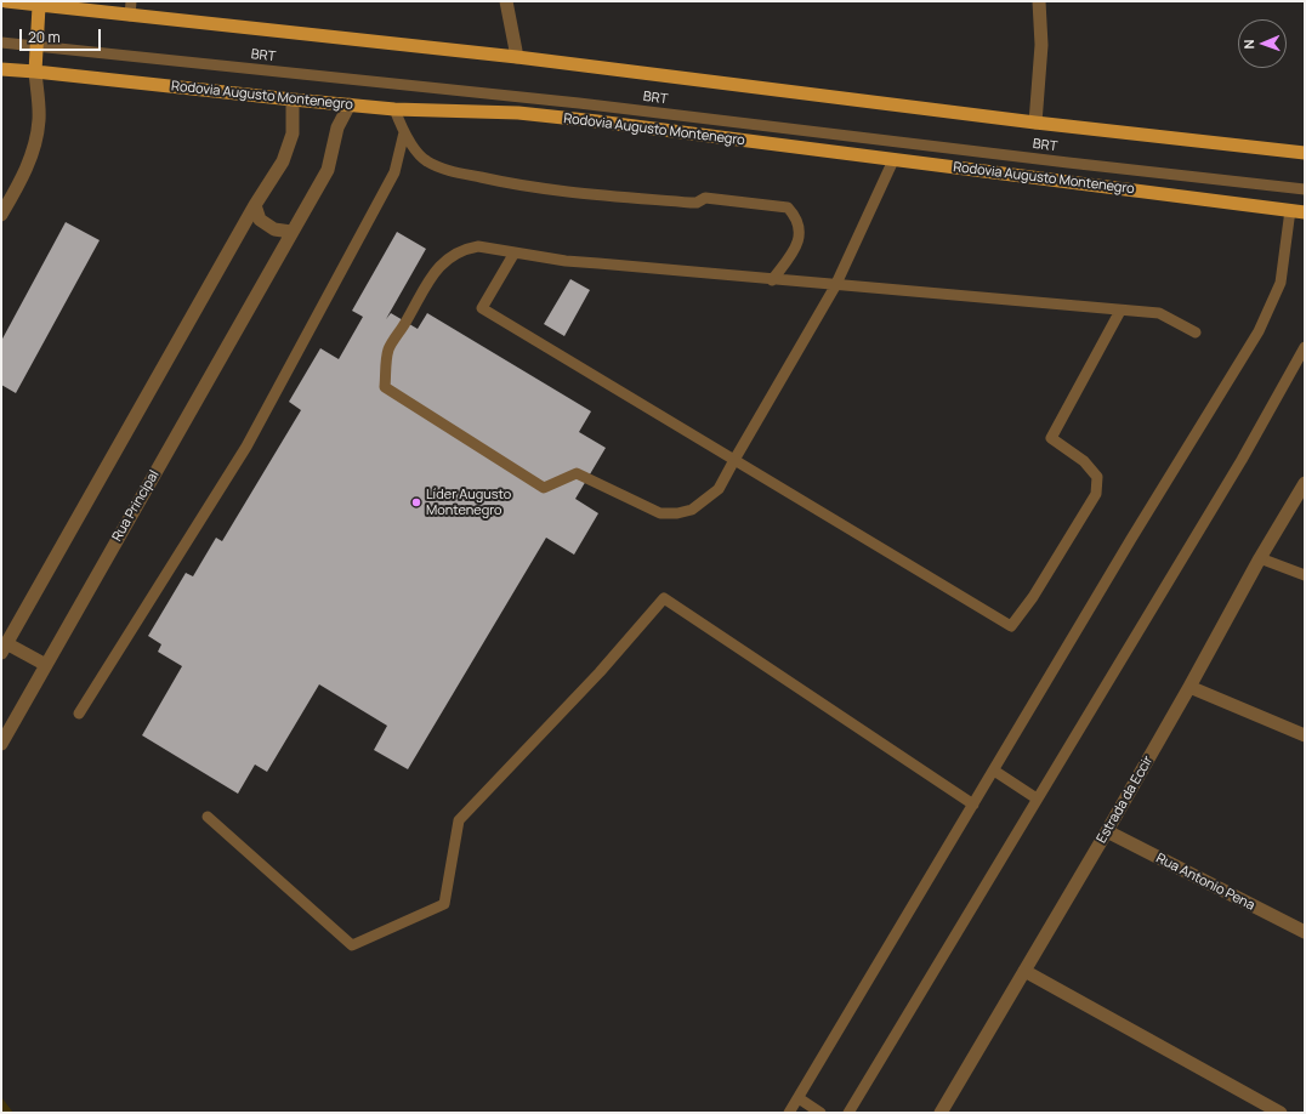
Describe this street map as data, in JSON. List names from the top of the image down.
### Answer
{
  "streets": {
    "main road": ["Rodovia Augusto Montenegro"],
    "street": ["Rua Principal", "Estrada da Eccir", "Rua Antonio Pena"],
    "lane": ["BRT"]
  },
  "crossings": [
    ["Rodovia Augusto Montenegro", "Rua Principal"],
    ["Estrada da Eccir", "Rua Antonio Pena"]
  ],
  "places": ["Líder Augusto Montenegro"],
  "scale_bar": "20 m",
  "north": "left"
}
